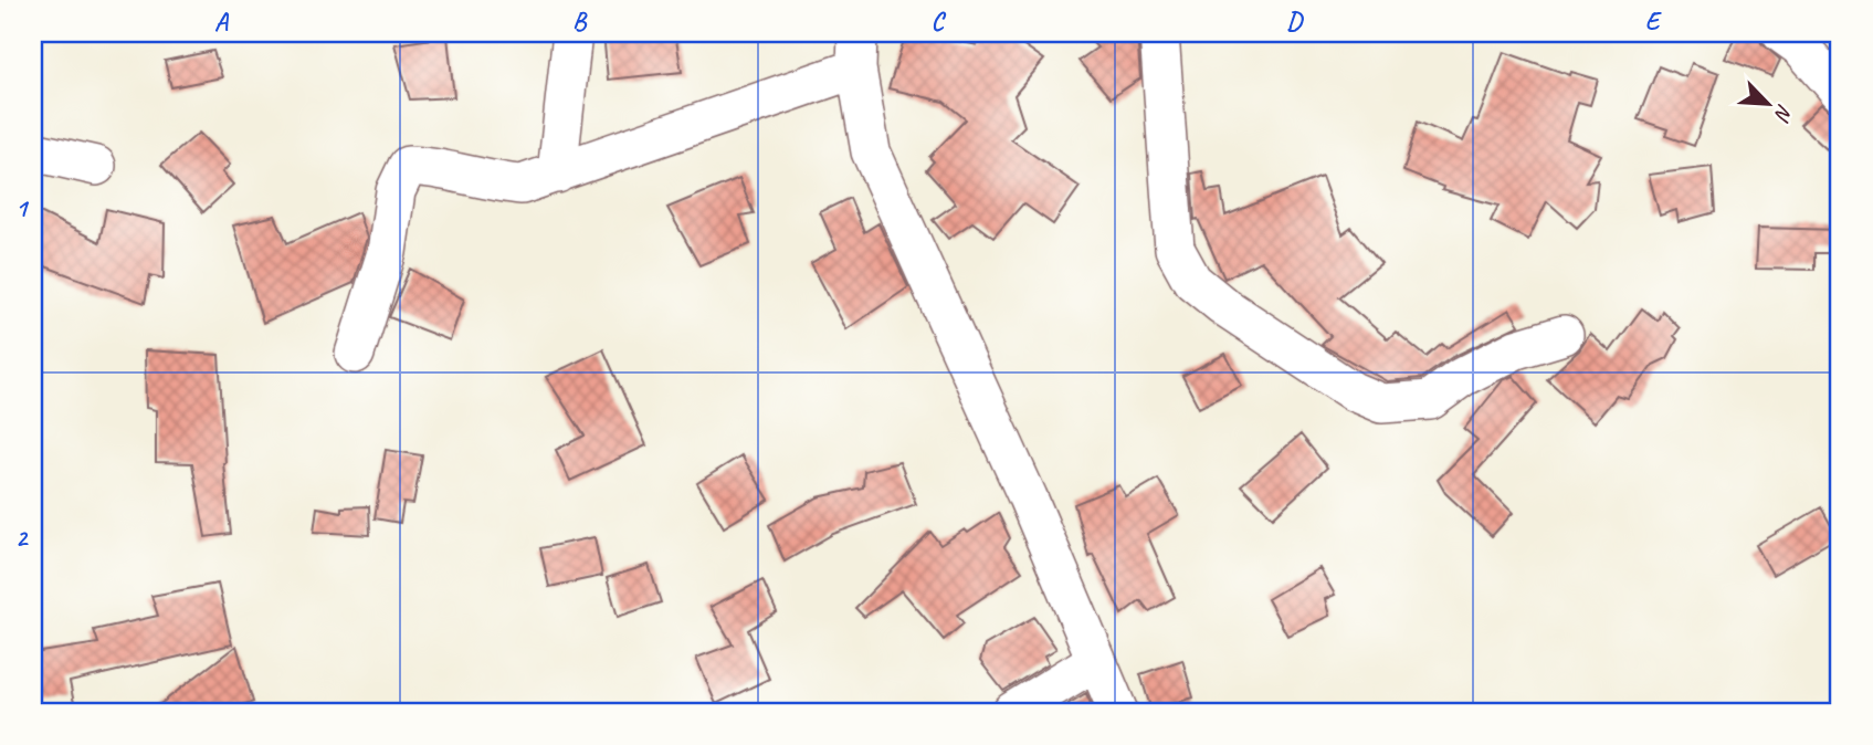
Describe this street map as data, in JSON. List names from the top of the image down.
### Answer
{
  "north": "bottom right",
  "grid": {
    "columns": [
      "A",
      "B",
      "C",
      "D",
      "E"
    ],
    "rows": ["1", "2"]
  }
}
